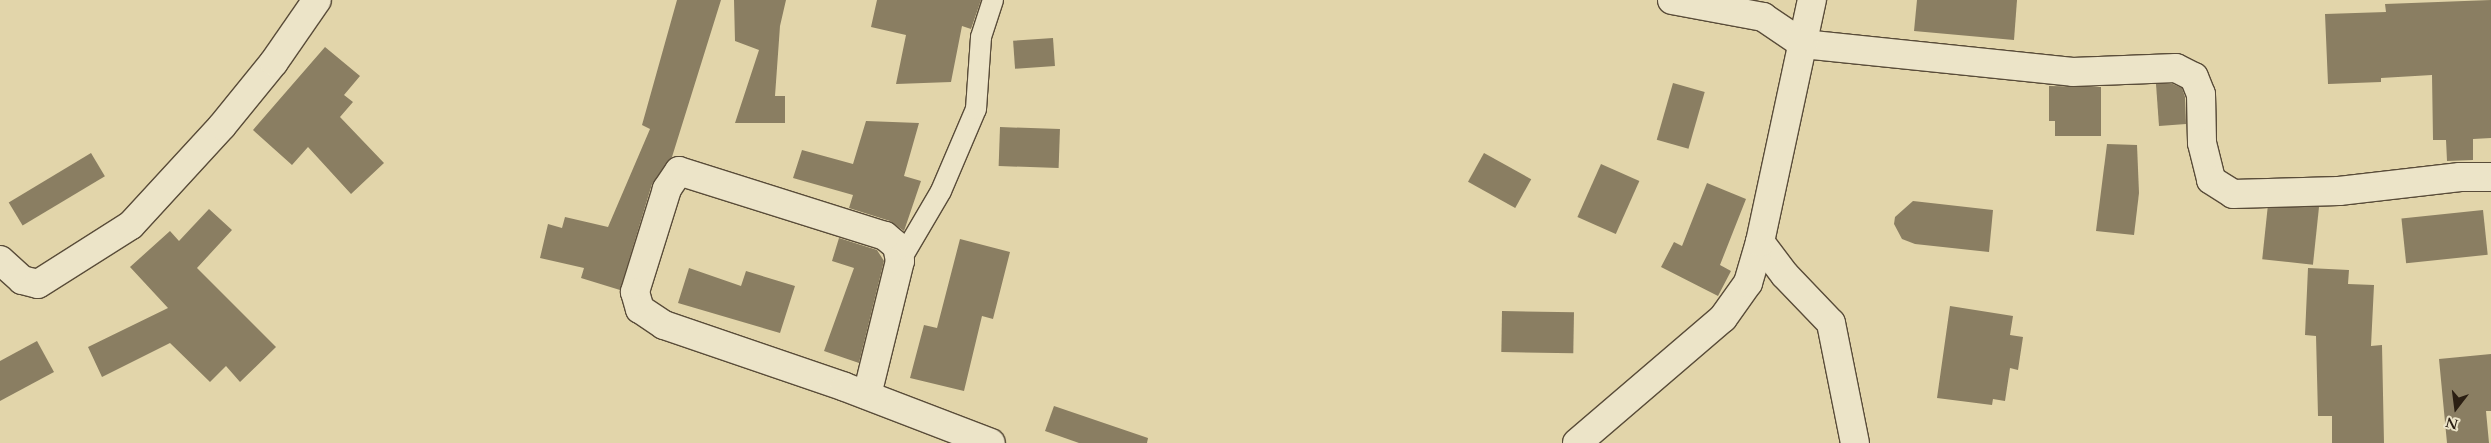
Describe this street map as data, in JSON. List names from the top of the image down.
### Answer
{
  "north": "bottom"
}
